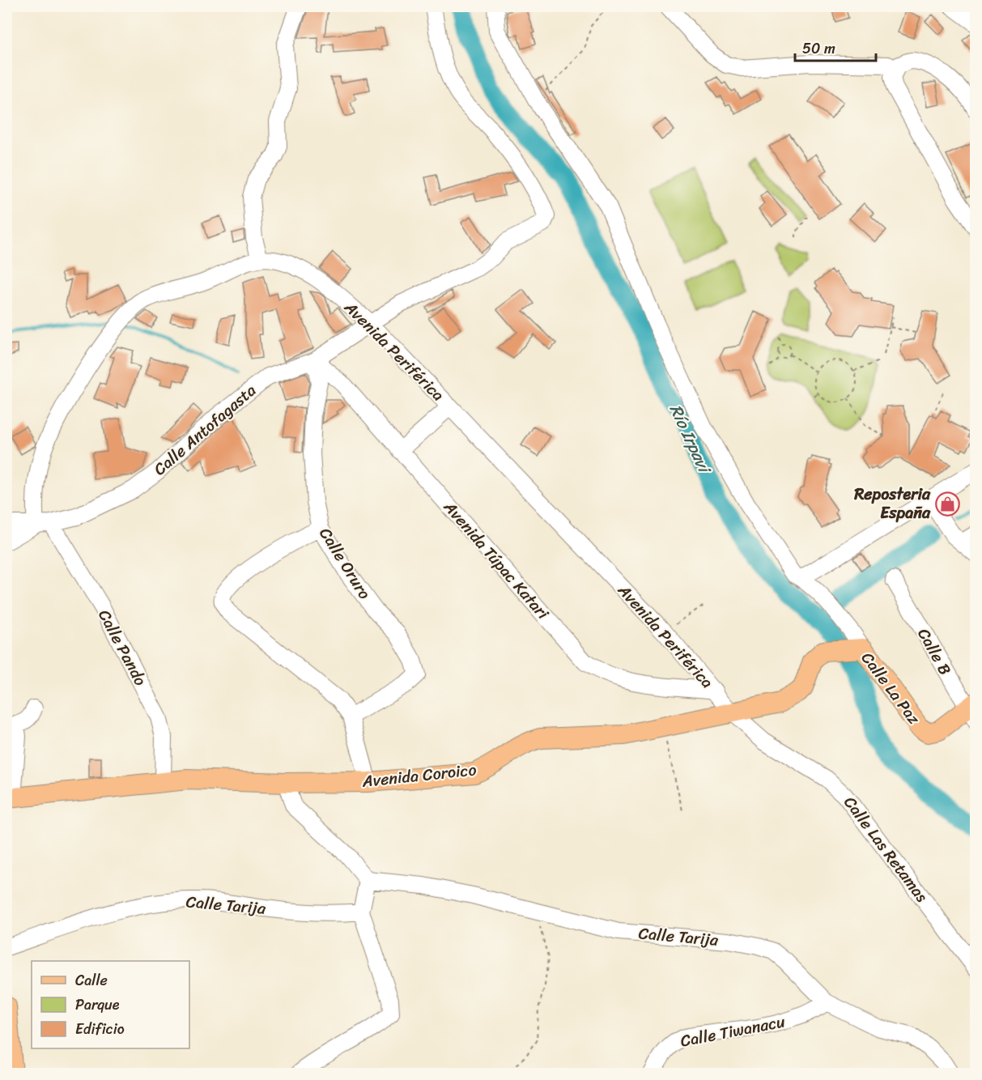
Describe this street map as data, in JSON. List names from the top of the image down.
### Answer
{
  "streets": {
    "main road": ["Calle La Paz", "Avenida Coroico"],
    "street": [
      "Avenida Periférica",
      "Calle Antofagasta",
      "Avenida Túpac Katari",
      "Calle Oruro",
      "Calle Pando",
      "Calle B",
      "Calle Las Retamas",
      "Calle Tarija",
      "Calle Tiwanacu"
    ]
  },
  "crossings": [
    ["Avenida Periférica", "Calle Antofagasta"],
    ["Avenida Periférica", "Avenida Túpac Katari"],
    ["Avenida Periférica", "Calle Pando"],
    ["Avenida Periférica", "Avenida Coroico"],
    ["Avenida Periférica", "Calle Las Retamas"],
    ["Calle Antofagasta", "Avenida Túpac Katari"],
    ["Calle Antofagasta", "Calle Oruro"],
    ["Calle Antofagasta", "Calle Pando"],
    ["Avenida Túpac Katari", "Calle Oruro"],
    ["Calle Pando", "Avenida Coroico"],
    ["Calle B", "Calle La Paz"],
    ["Calle La Paz", "Avenida Coroico"],
    ["Avenida Coroico", "Calle Las Retamas"],
    ["Calle Tarija", "Calle Tiwanacu"]
  ],
  "water": ["Río Irpavi"],
  "places": {
    "shop": ["Reposteria España"]
  },
  "legend": ["Calle", "Parque", "Edificio"],
  "scale_bar": "50 m"
}
